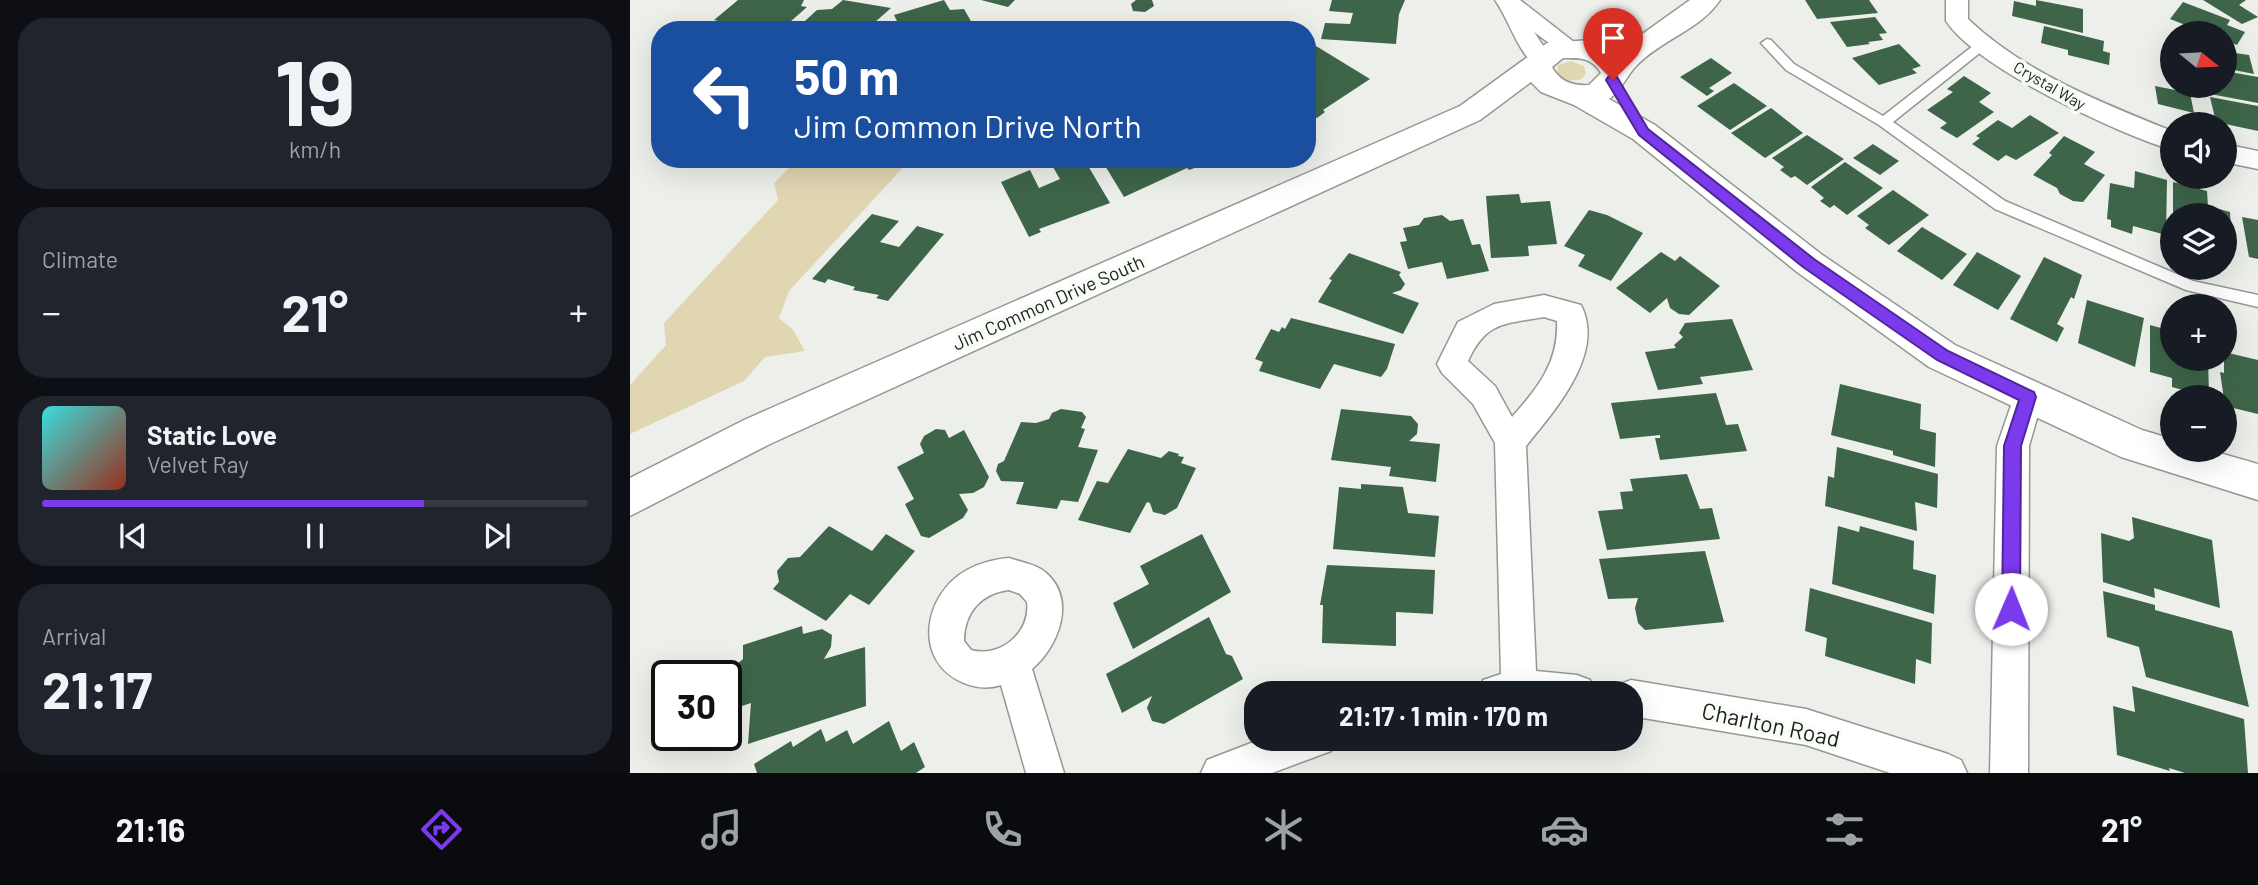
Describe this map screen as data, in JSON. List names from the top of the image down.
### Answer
{
  "streets": {
    "street": ["Crystal Way", "Jim Common Drive South", "Charlton Road"]
  },
  "north": "right",
  "page": {
    "tile": [
      ["19", "km/h"],
      "Climate",
      ["Arrival", "21:17"]
    ],
    "map_buttons": ["+", "−"],
    "turn": ["50 m", "Jim Common Drive North"],
    "heat": ["−", "21°", "+"],
    "song": ["Static Love", "Velvet Ray"],
    "limit": "30",
    "trip": "21:17 · 1 min · 170 m",
    "tabs": ["21:16", "21°"]
  }
}
